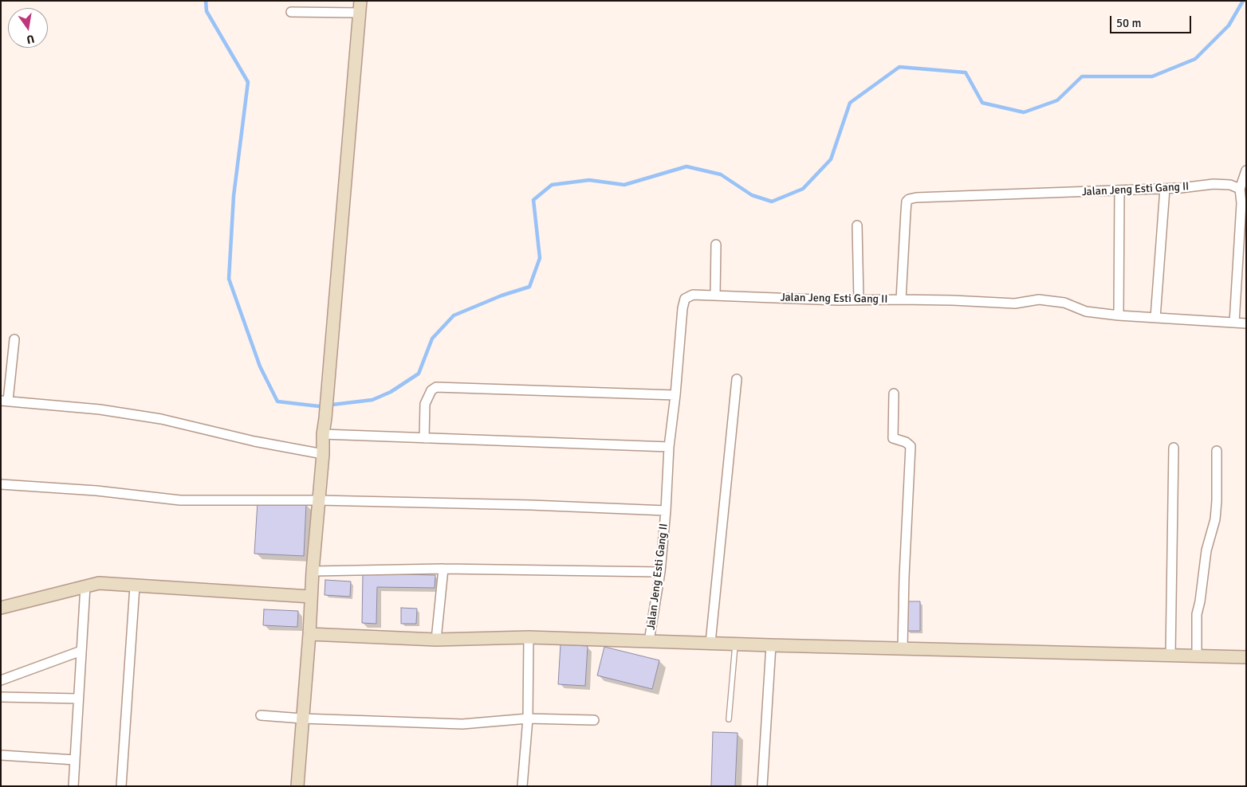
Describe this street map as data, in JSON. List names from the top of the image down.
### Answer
{
  "streets": {
    "street": ["Jalan Jeng Esti Gang II"]
  },
  "scale_bar": "50 m",
  "north": "bottom"
}
